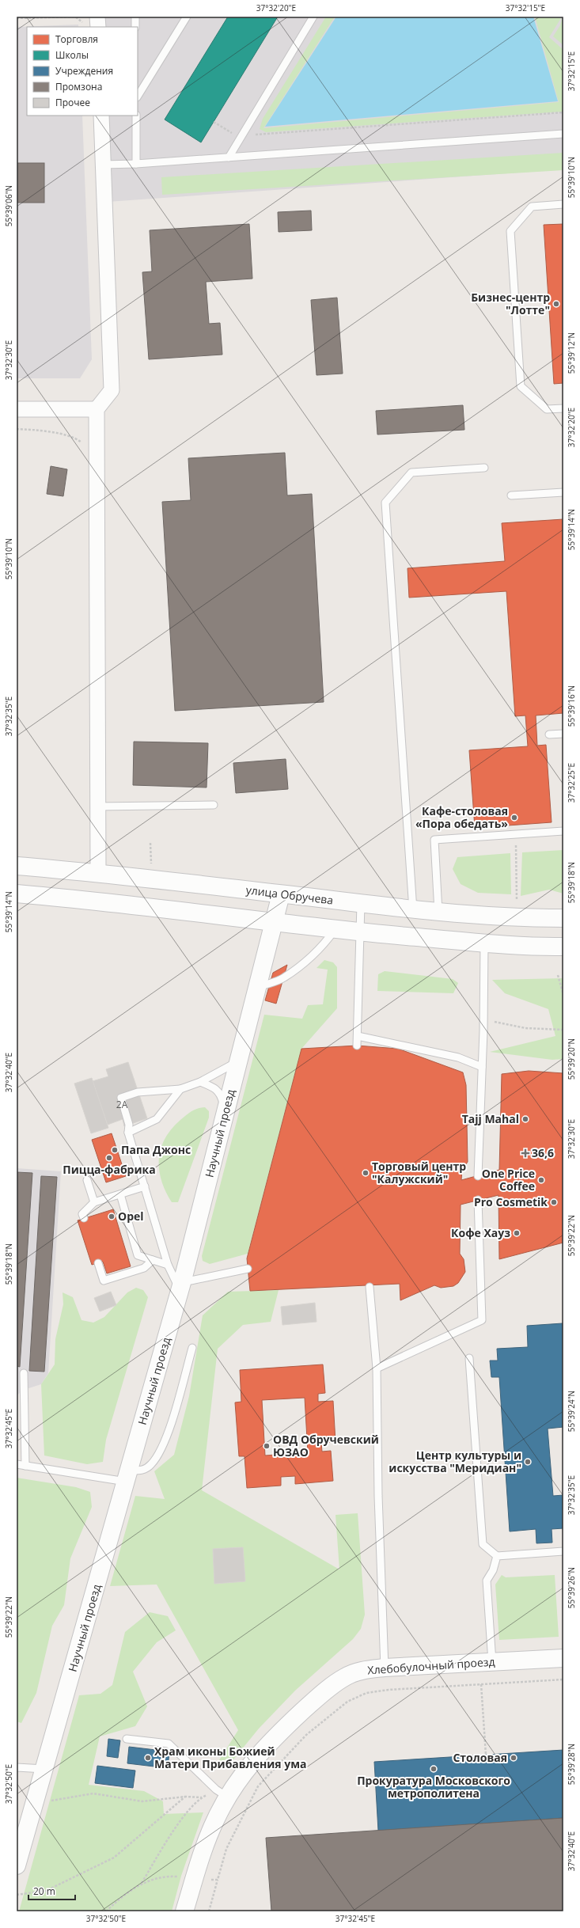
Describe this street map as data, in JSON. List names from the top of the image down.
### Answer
{
  "streets": {
    "street": ["улица Обручева", "Научный проезд", "Хлебобулочный проезд"]
  },
  "crossings": [
    ["улица Обручева", "Научный проезд"]
  ],
  "places": {
    "other": [
      "Бизнес-центр \"Лотте\"",
      "Кафе-столовая «Пора обедать»",
      "Tajj Mahal",
      "Папа Джонс",
      "Пицца-фабрика",
      "Торговый центр \"Калужский\"",
      "One Price Coffee",
      "Pro Cosmetik",
      "Opel",
      "Кофе Хауз",
      "ОВД Обручевский ЮЗАО",
      "Центр культуры и искусства \"Меридиан\"",
      "Храм иконы Божией Матери Прибавления ума",
      "Столовая",
      "Прокуратура Московского метрополитена"
    ],
    "health": ["36,6"]
  },
  "house_numbers": ["2А"],
  "legend": [
    "Торговля",
    "Школы",
    "Учреждения",
    "Промзона",
    "Прочее"
  ],
  "scale_bar": "20 m",
  "coordinates": [
    "37°32'20\"E",
    "37°32'15\"E",
    "55°39'10\"N",
    "55°39'06\"N",
    "55°39'12\"N",
    "37°32'30\"E",
    "55°39'14\"N",
    "55°39'16\"N",
    "37°32'35\"E",
    "37°32'25\"E",
    "55°39'18\"N",
    "55°39'20\"N",
    "37°32'40\"E",
    "55°39'22\"N",
    "55°39'24\"N",
    "37°32'45\"E",
    "55°39'26\"N",
    "55°39'28\"N",
    "37°32'50\"E"
  ]
}
